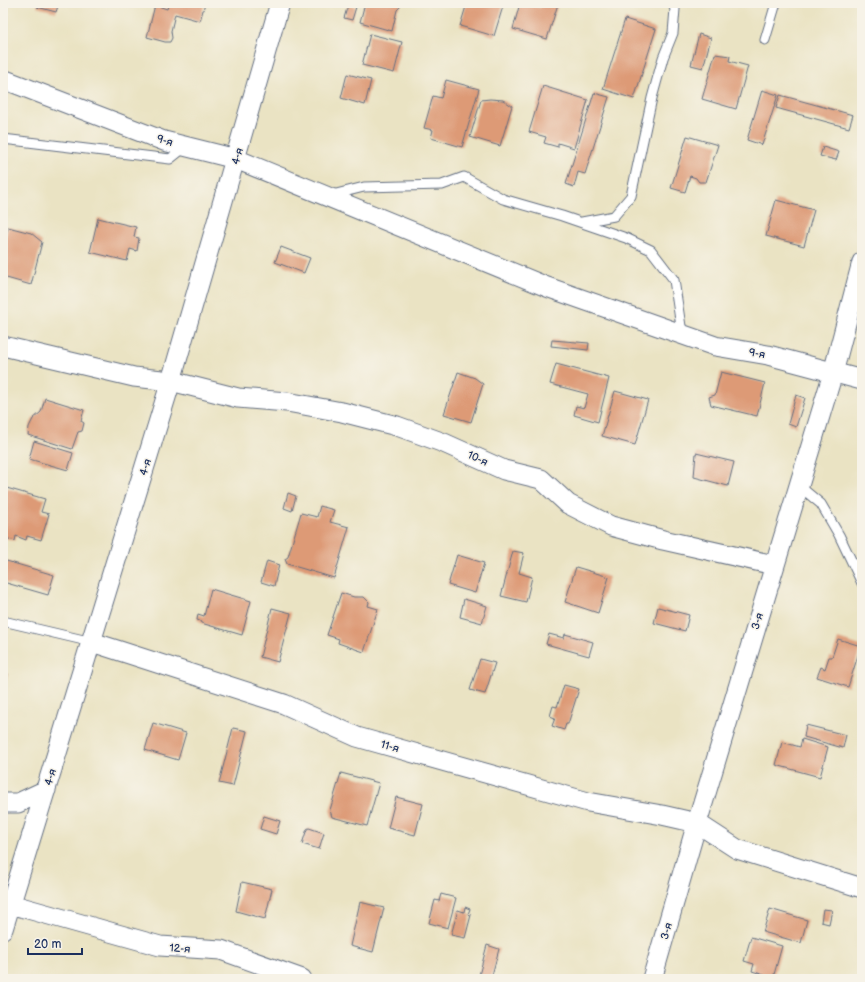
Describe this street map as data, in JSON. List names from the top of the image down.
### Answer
{
  "streets": {
    "street": [
      "9-я",
      "4-я",
      "10-я",
      "3-я",
      "11-я",
      "12-я"
    ]
  },
  "crossings": [
    ["9-я", "4-я"],
    ["9-я", "3-я"],
    ["4-я", "10-я"],
    ["4-я", "11-я"],
    ["4-я", "12-я"],
    ["10-я", "3-я"],
    ["3-я", "11-я"]
  ],
  "scale_bar": "20 m"
}
